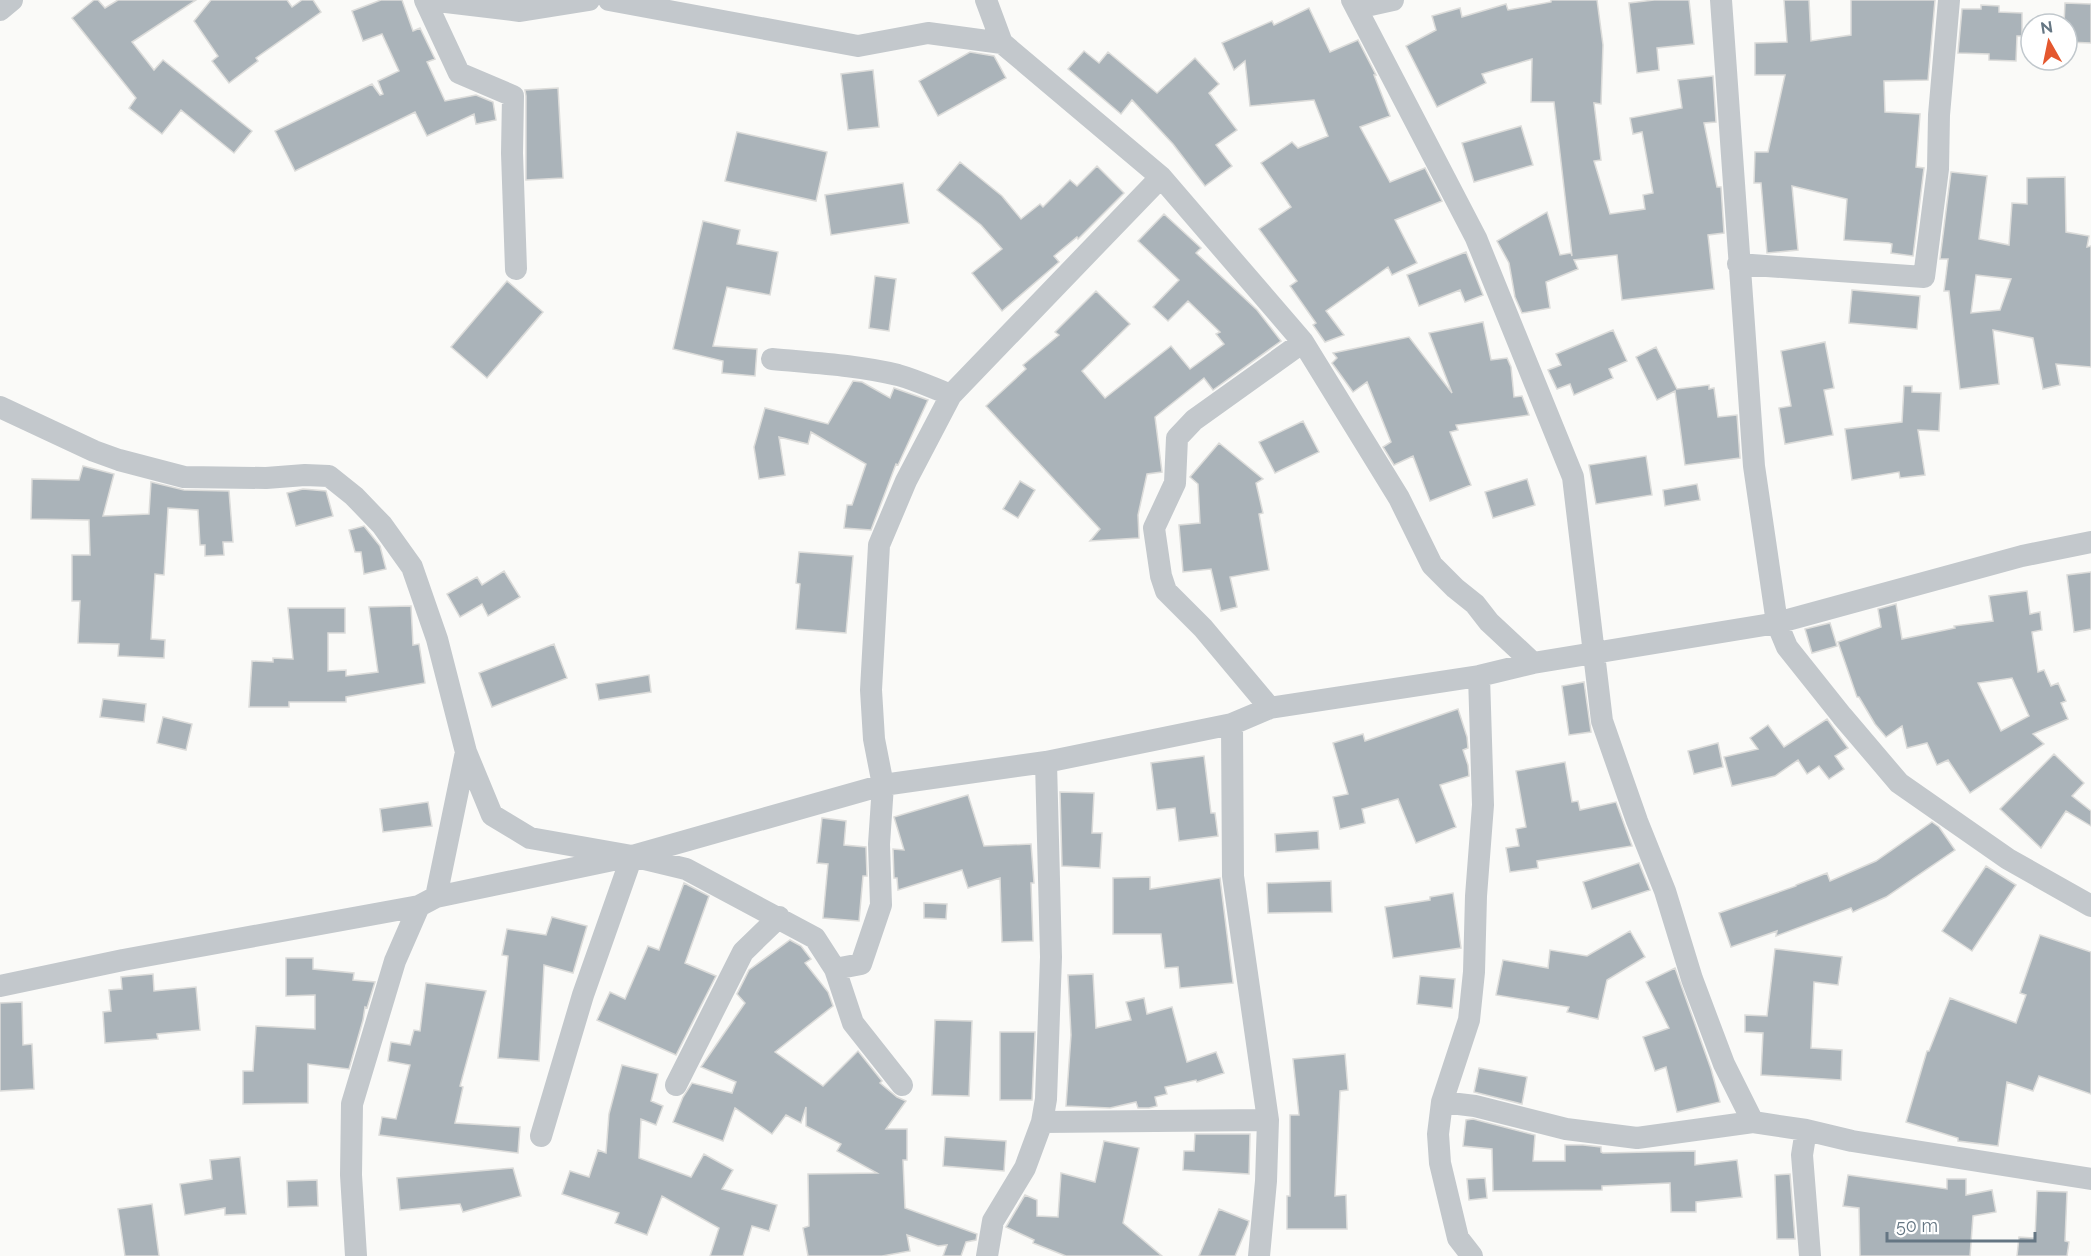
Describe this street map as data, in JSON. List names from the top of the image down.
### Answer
{
  "scale_bar": "50 m",
  "north": "top"
}
